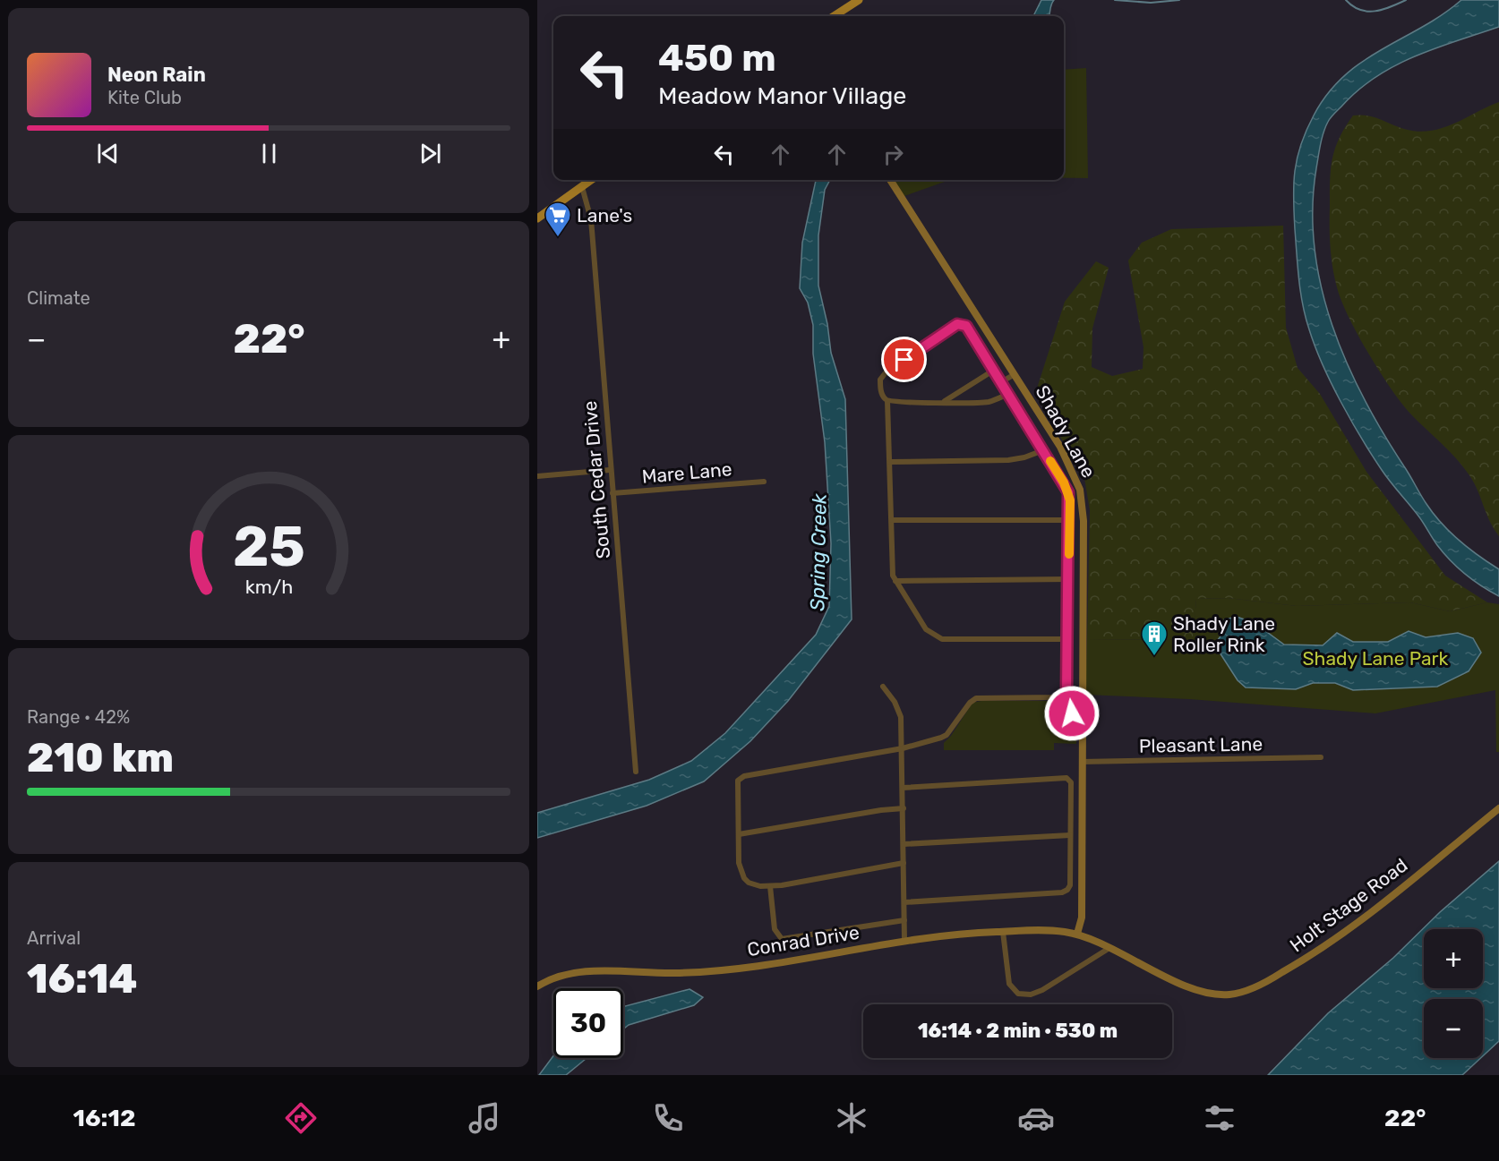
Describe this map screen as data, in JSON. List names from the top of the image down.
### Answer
{
  "streets": {
    "main road": ["Shady Lane", "Holt Stage Road", "Conrad Drive"],
    "street": ["Mare Lane", "South Cedar Drive", "Pleasant Lane"]
  },
  "crossings": [
    ["Shady Lane", "Pleasant Lane"],
    ["Shady Lane", "Conrad Drive"],
    ["Mare Lane", "South Cedar Drive"]
  ],
  "water": ["Spring Creek"],
  "parks": ["Shady Lane Park"],
  "places": {
    "supermarket": ["Lane's"],
    "building": ["Shady Lane Roller Rink"]
  },
  "page": {
    "turn": ["450 m", "Meadow Manor Village"],
    "song": ["Neon Rain", "Kite Club"],
    "tile": [
      "Climate",
      ["Range · 42%", "210 km"],
      ["Arrival", "16:14"]
    ],
    "heat": ["−", "22°", "+"],
    "map_buttons": ["+", "−"],
    "limit": "30",
    "trip": "16:14 · 2 min · 530 m",
    "tabs": ["16:12", "22°"],
    "gauge": ["25", "km/h"]
  }
}
